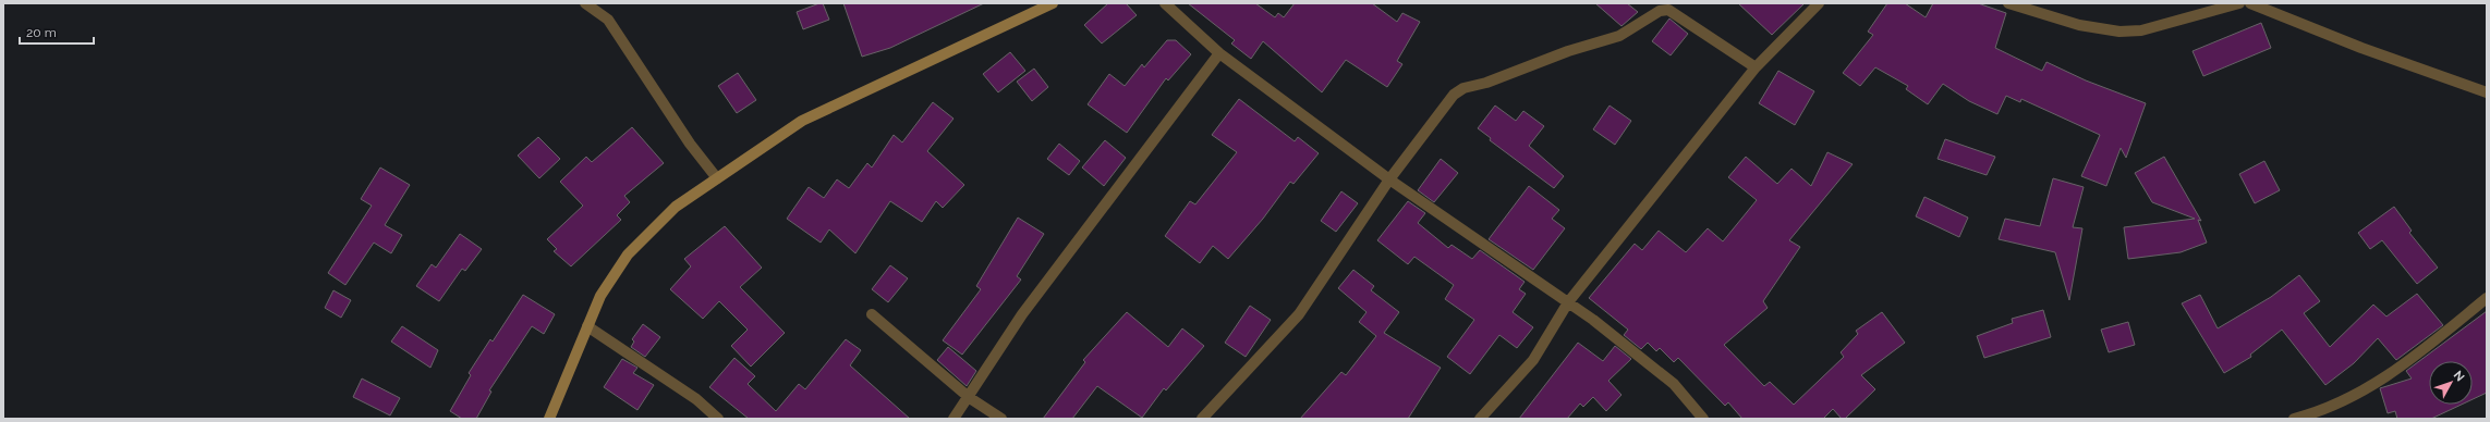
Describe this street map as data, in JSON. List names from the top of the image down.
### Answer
{
  "scale_bar": "20 m",
  "north": "top right"
}
